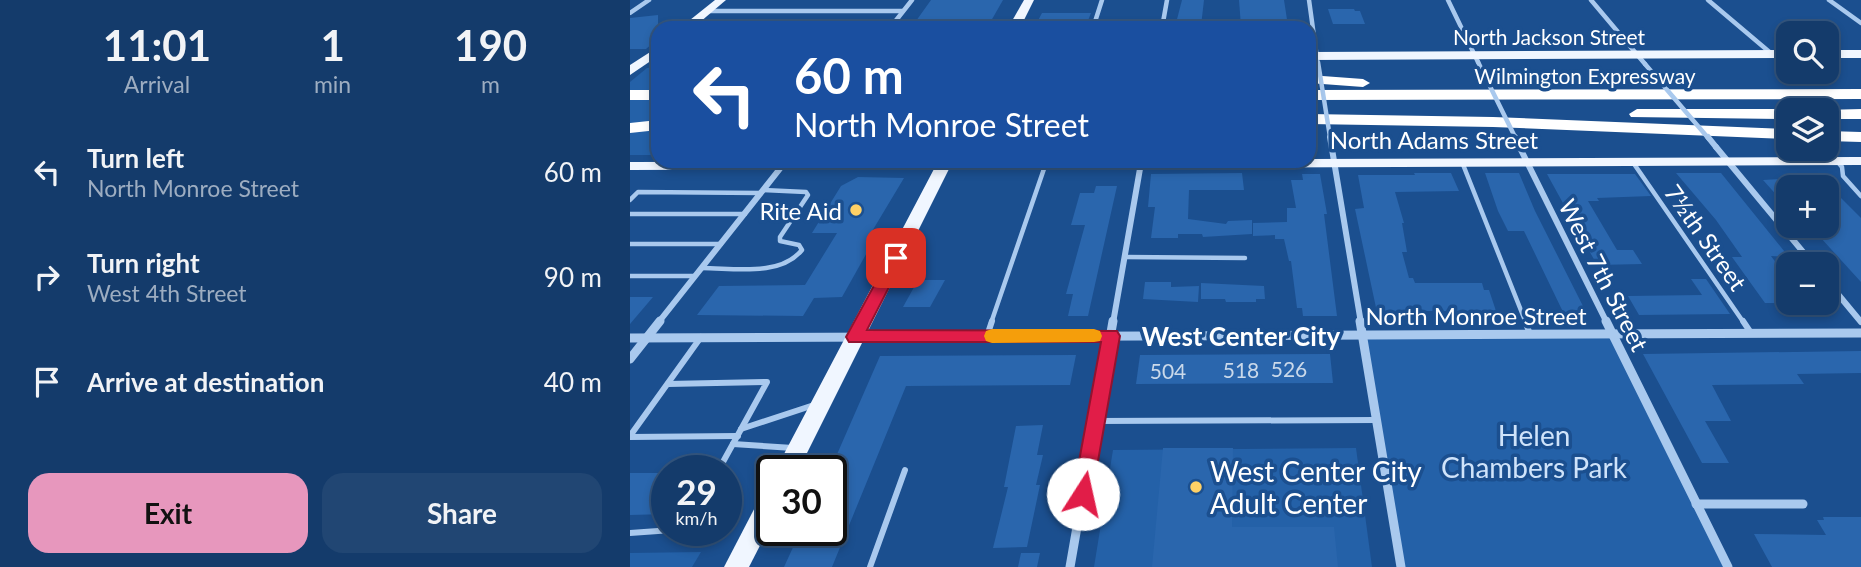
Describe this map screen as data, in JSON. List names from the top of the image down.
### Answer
{
  "streets": {
    "highway": ["Wilmington Expressway"],
    "main road": ["North Jackson Street", "North Adams Street"],
    "street": ["West 7th Street", "North Monroe Street"],
    "lane": ["7½th Street"]
  },
  "crossings": [
    ["North Jackson Street", "West 7th Street"],
    ["North Adams Street", "7½th Street"],
    ["North Adams Street", "West 7th Street"],
    ["7½th Street", "North Monroe Street"],
    ["West 7th Street", "North Monroe Street"]
  ],
  "districts": ["West Center City"],
  "parks": ["Helen Chambers Park"],
  "places": ["Rite Aid", "West Center City Adult Center"],
  "house_numbers": ["526", "518", "504"],
  "page": {
    "eta": [
      "11:01",
      "Arrival",
      "1",
      "min",
      "190",
      "m"
    ],
    "map_buttons": ["+", "−"],
    "turn": ["60 m", "North Monroe Street"],
    "list": [
      {
        "name": "Turn left",
        "note": "North Monroe Street",
        "value": "60 m"
      },
      {
        "name": "Turn right",
        "note": "West 4th Street",
        "value": "90 m"
      },
      {
        "name": "Arrive at destination",
        "value": "40 m"
      }
    ],
    "speed": "29 km/h",
    "limit": "30",
    "buttons": ["Exit", "Share"]
  }
}
